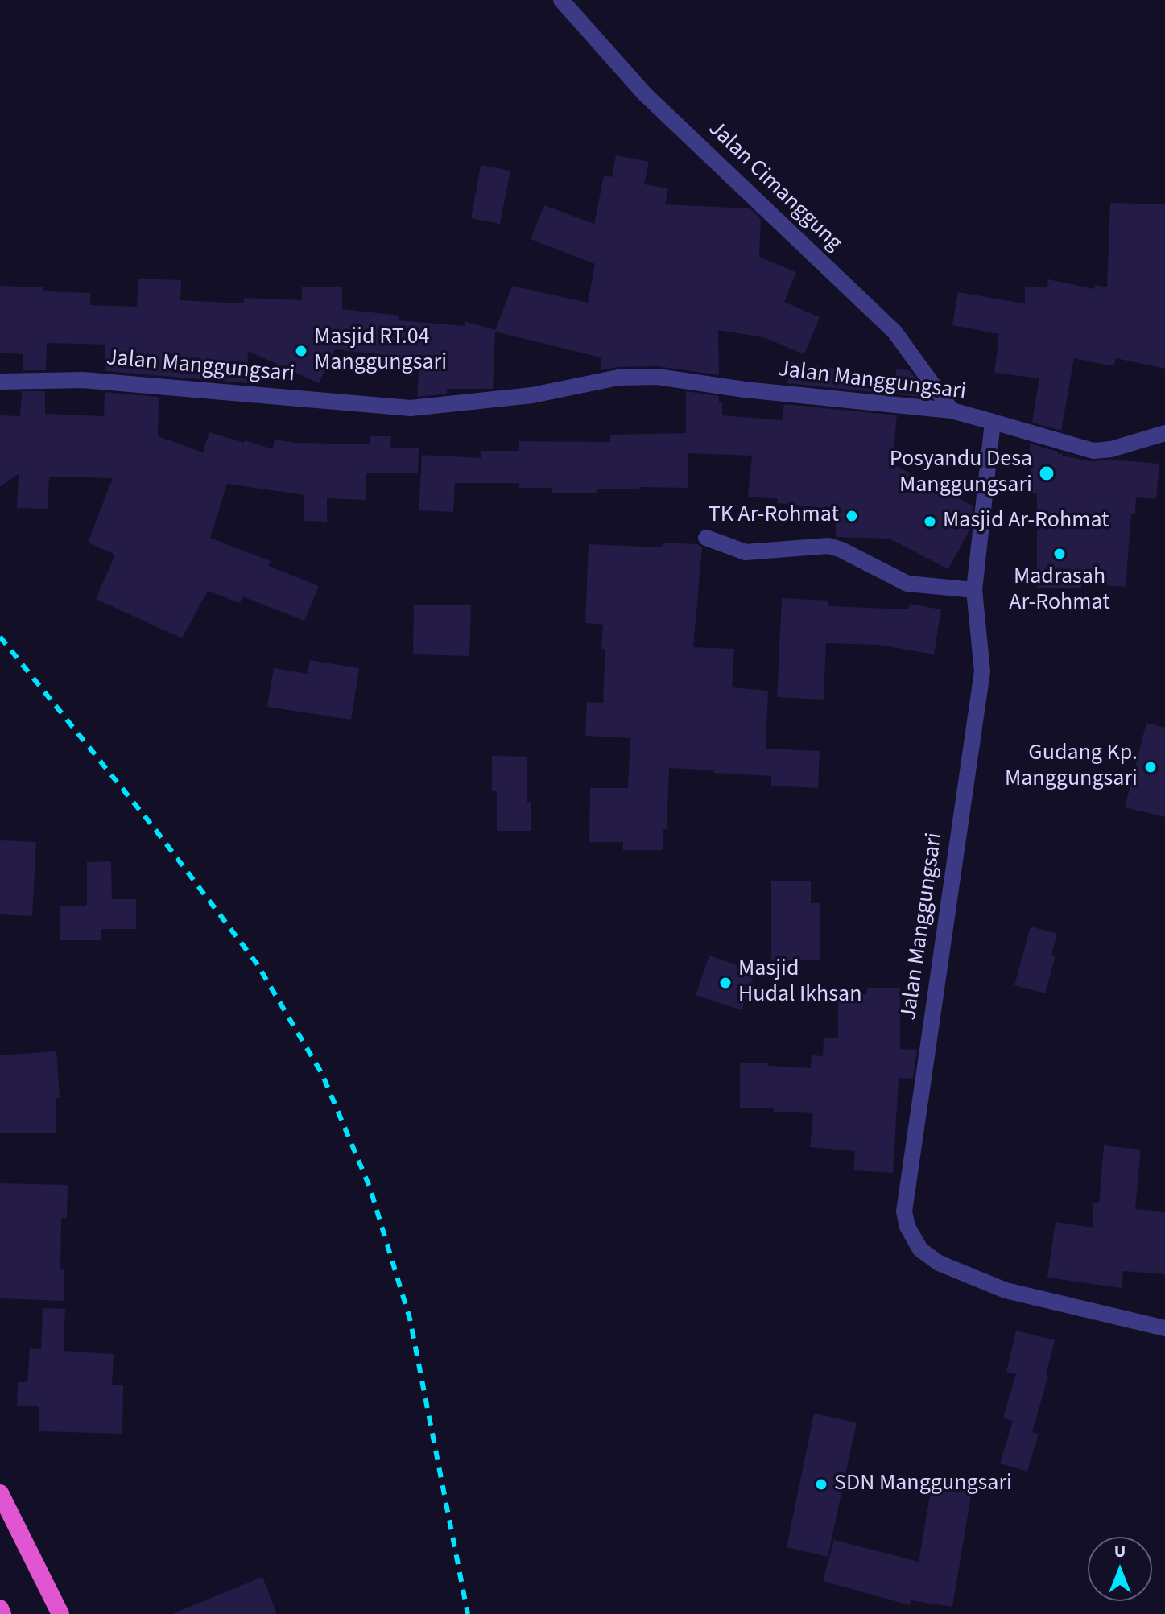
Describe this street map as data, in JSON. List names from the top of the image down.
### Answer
{
  "streets": {
    "street": ["Jalan Cimanggung", "Jalan Manggungsari"]
  },
  "crossings": [
    ["Jalan Cimanggung", "Jalan Manggungsari"]
  ],
  "places": [
    "Masjid RT.04 Manggungsari",
    "Posyandu Desa Manggungsari",
    "TK Ar-Rohmat",
    "Masjid Ar-Rohmat",
    "Madrasah Ar-Rohmat",
    "Gudang Kp. Manggungsari",
    "Masjid Hudal Ikhsan",
    "SDN Manggungsari"
  ],
  "north": "top"
}
